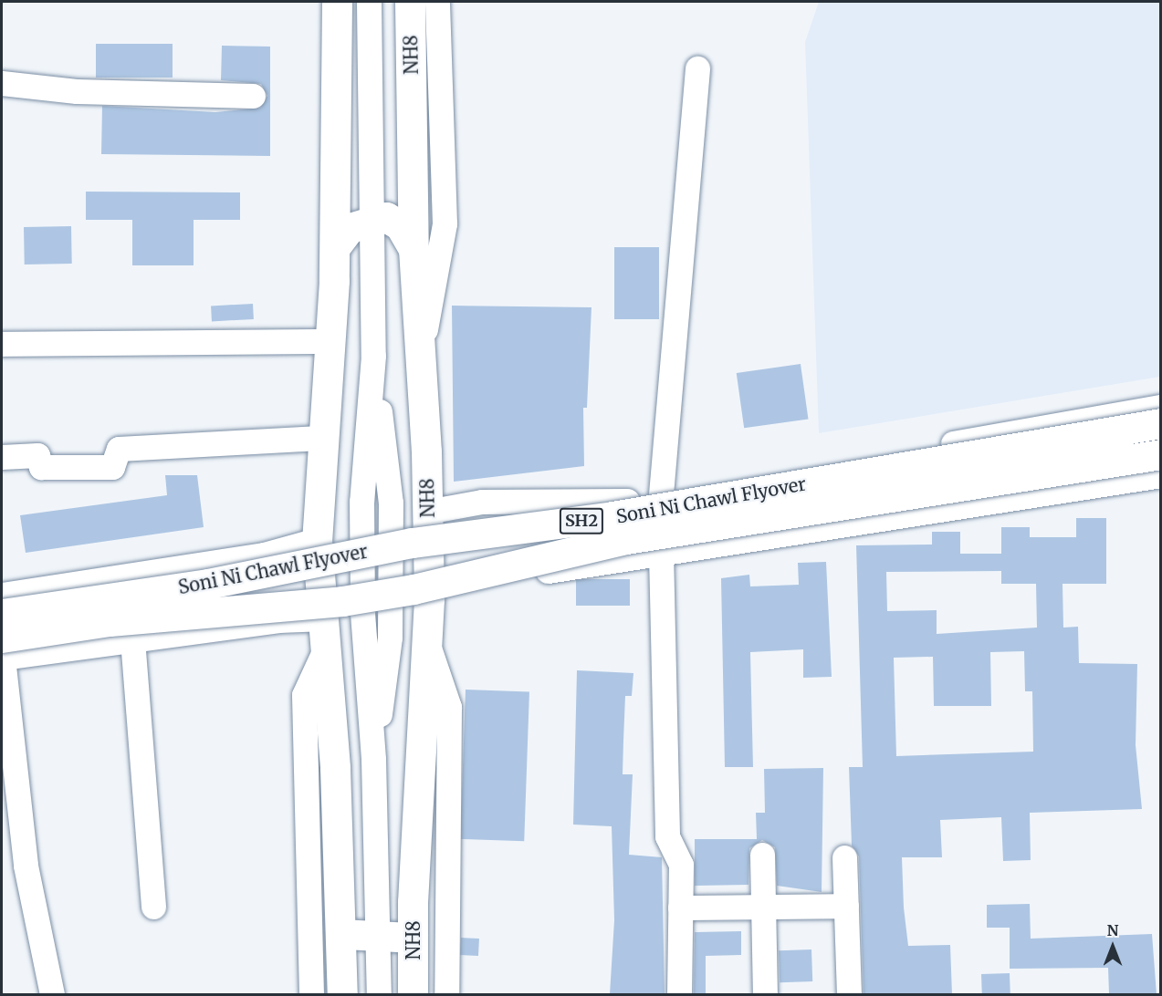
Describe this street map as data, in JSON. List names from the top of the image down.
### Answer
{
  "streets": {
    "main road": ["NH8", "Soni Ni Chawl Flyover", "SH2"]
  },
  "north": "top"
}
